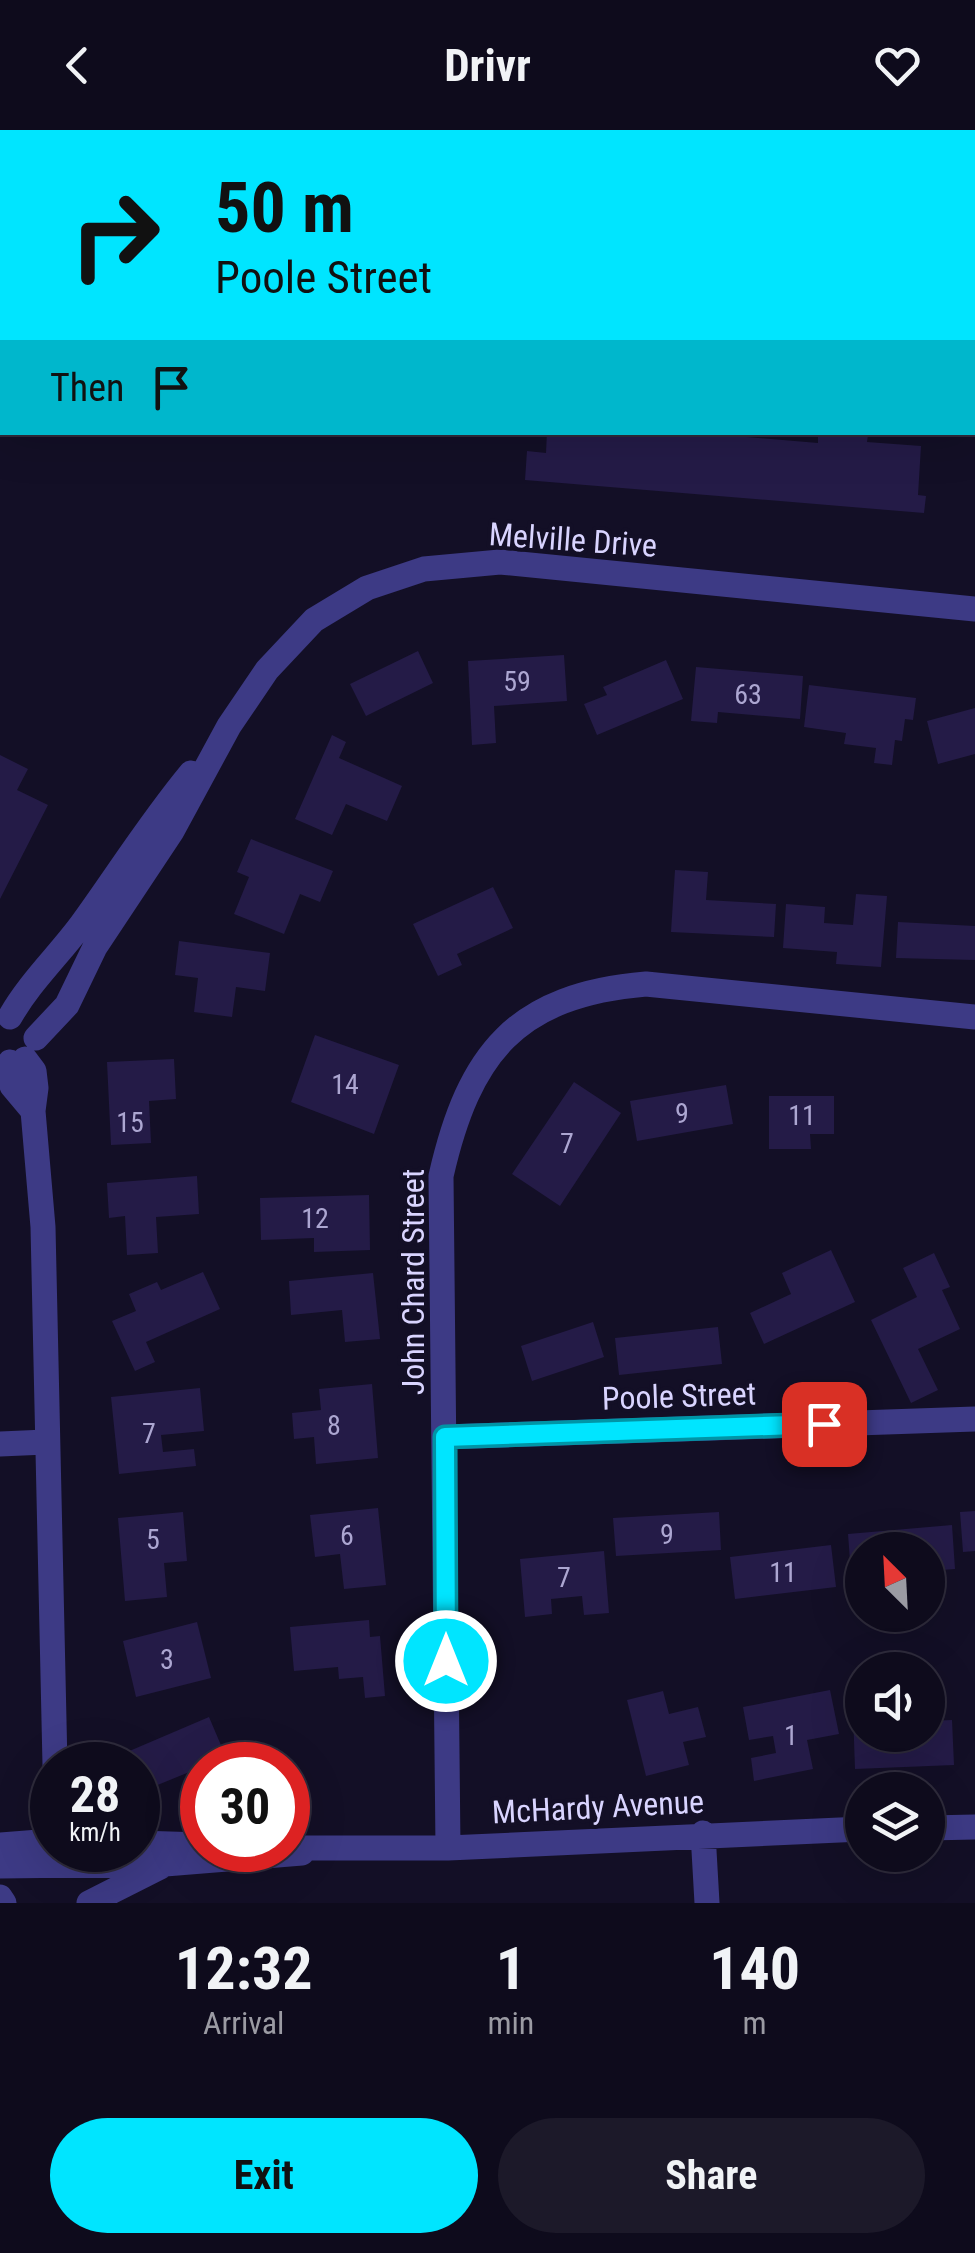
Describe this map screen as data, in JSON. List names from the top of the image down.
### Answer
{
  "streets": {
    "street": [
      "Melville Drive",
      "John Chard Street",
      "Poole Street",
      "McHardy Avenue"
    ]
  },
  "crossings": [
    ["John Chard Street", "Poole Street"],
    ["John Chard Street", "McHardy Avenue"]
  ],
  "house_numbers": [
    "59",
    "63",
    "14",
    "9",
    "11",
    "15",
    "7",
    "12",
    "8",
    "7",
    "9",
    "6",
    "5",
    "11",
    "7",
    "3",
    "1"
  ],
  "north": "top left",
  "page": {
    "header": "Drivr",
    "turn": ["50 m", "Poole Street"],
    "then": "Then",
    "speed": "28 km/h",
    "limit": "30",
    "eta": [
      "12:32",
      "Arrival",
      "1",
      "min",
      "140",
      "m"
    ],
    "buttons": ["Exit", "Share"]
  }
}
